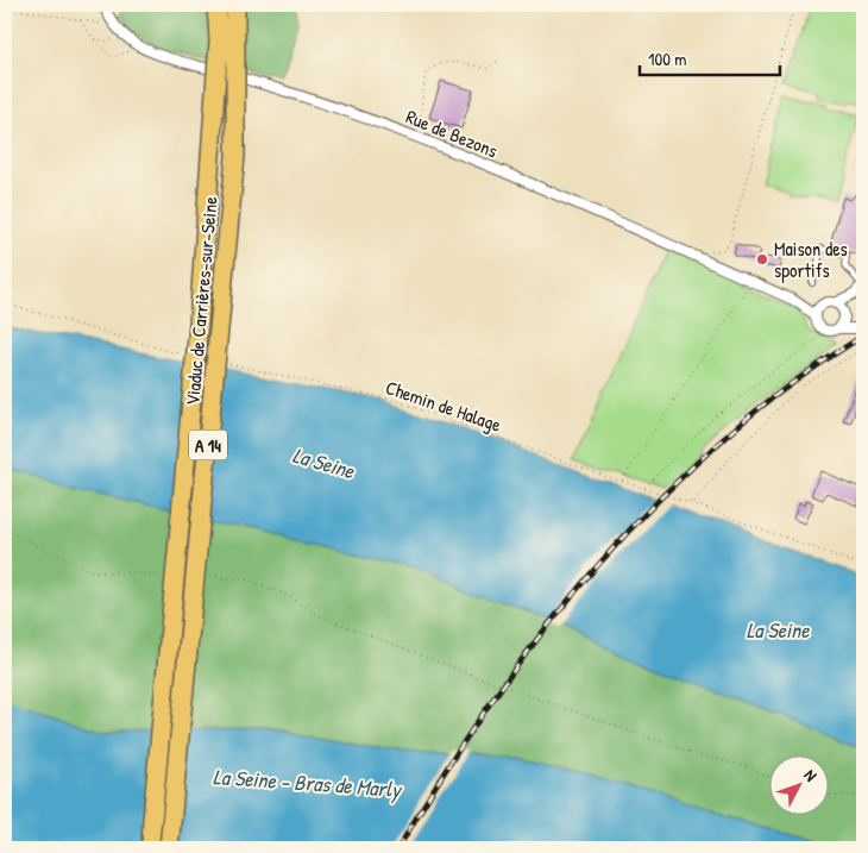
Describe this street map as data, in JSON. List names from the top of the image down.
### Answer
{
  "streets": {
    "highway": ["Viaduc de Carrières-sur-Seine", "A 14"],
    "street": ["Rue de Bezons"],
    "path": ["Chemin de Halage"]
  },
  "crossings": [
    ["Viaduc de Carrières-sur-Seine", "A 14"]
  ],
  "water": ["La Seine", "La Seine - Bras de Marly"],
  "places": ["Maison des sportifs"],
  "scale_bar": "100 m",
  "north": "top right"
}
